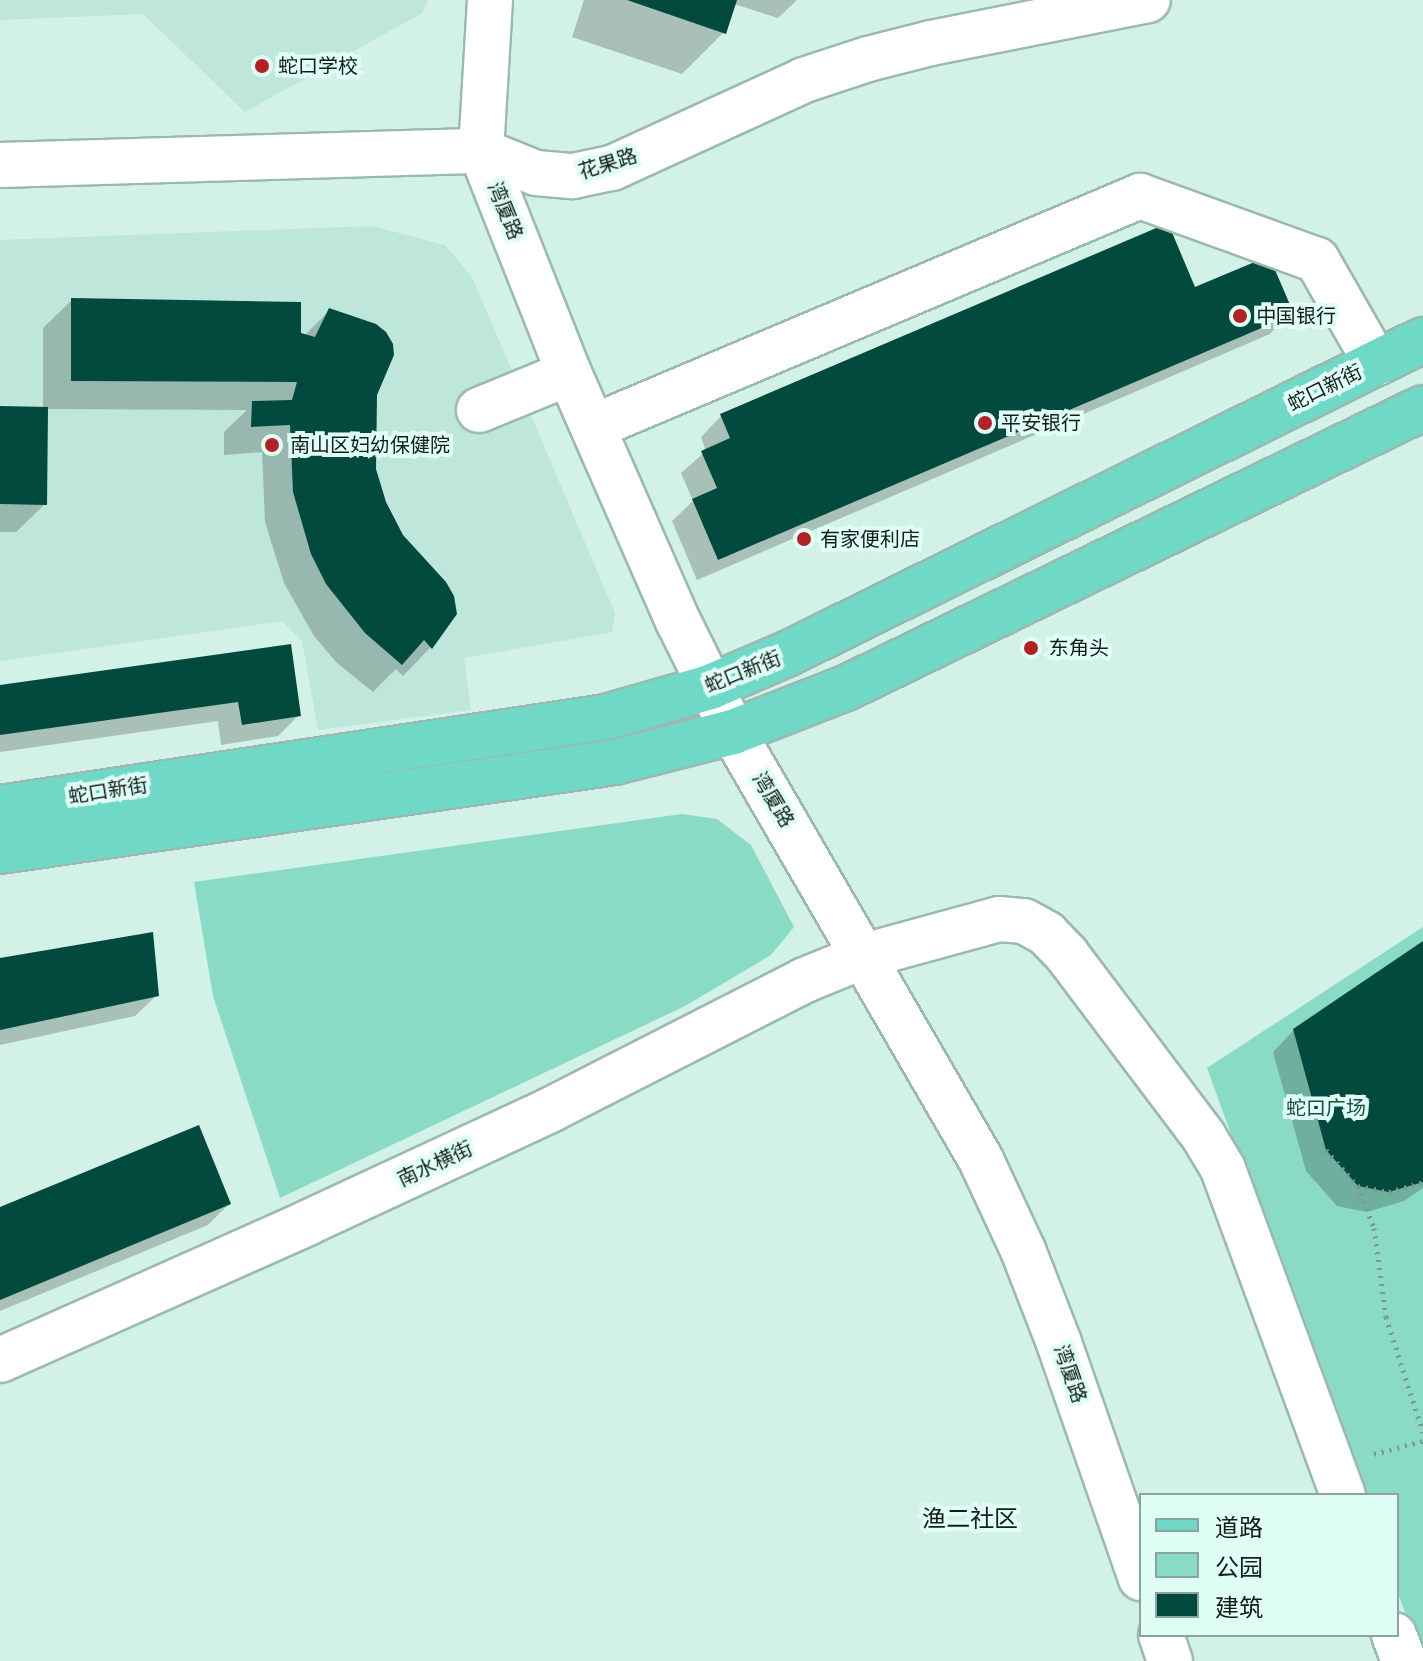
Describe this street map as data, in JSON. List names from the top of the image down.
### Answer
{
  "streets": {
    "main road": ["蛇口新街"],
    "street": ["花果路", "湾厦路", "南水横街"]
  },
  "crossings": [
    ["花果路", "湾厦路"],
    ["湾厦路", "蛇口新街"],
    ["湾厦路", "南水横街"]
  ],
  "districts": ["渔二社区"],
  "parks": ["蛇口广场"],
  "places": [
    "蛇口学校",
    "中国银行",
    "平安银行",
    "南山区妇幼保健院",
    "有家便利店",
    "东角头"
  ],
  "legend": ["道路", "公园", "建筑"]
}
